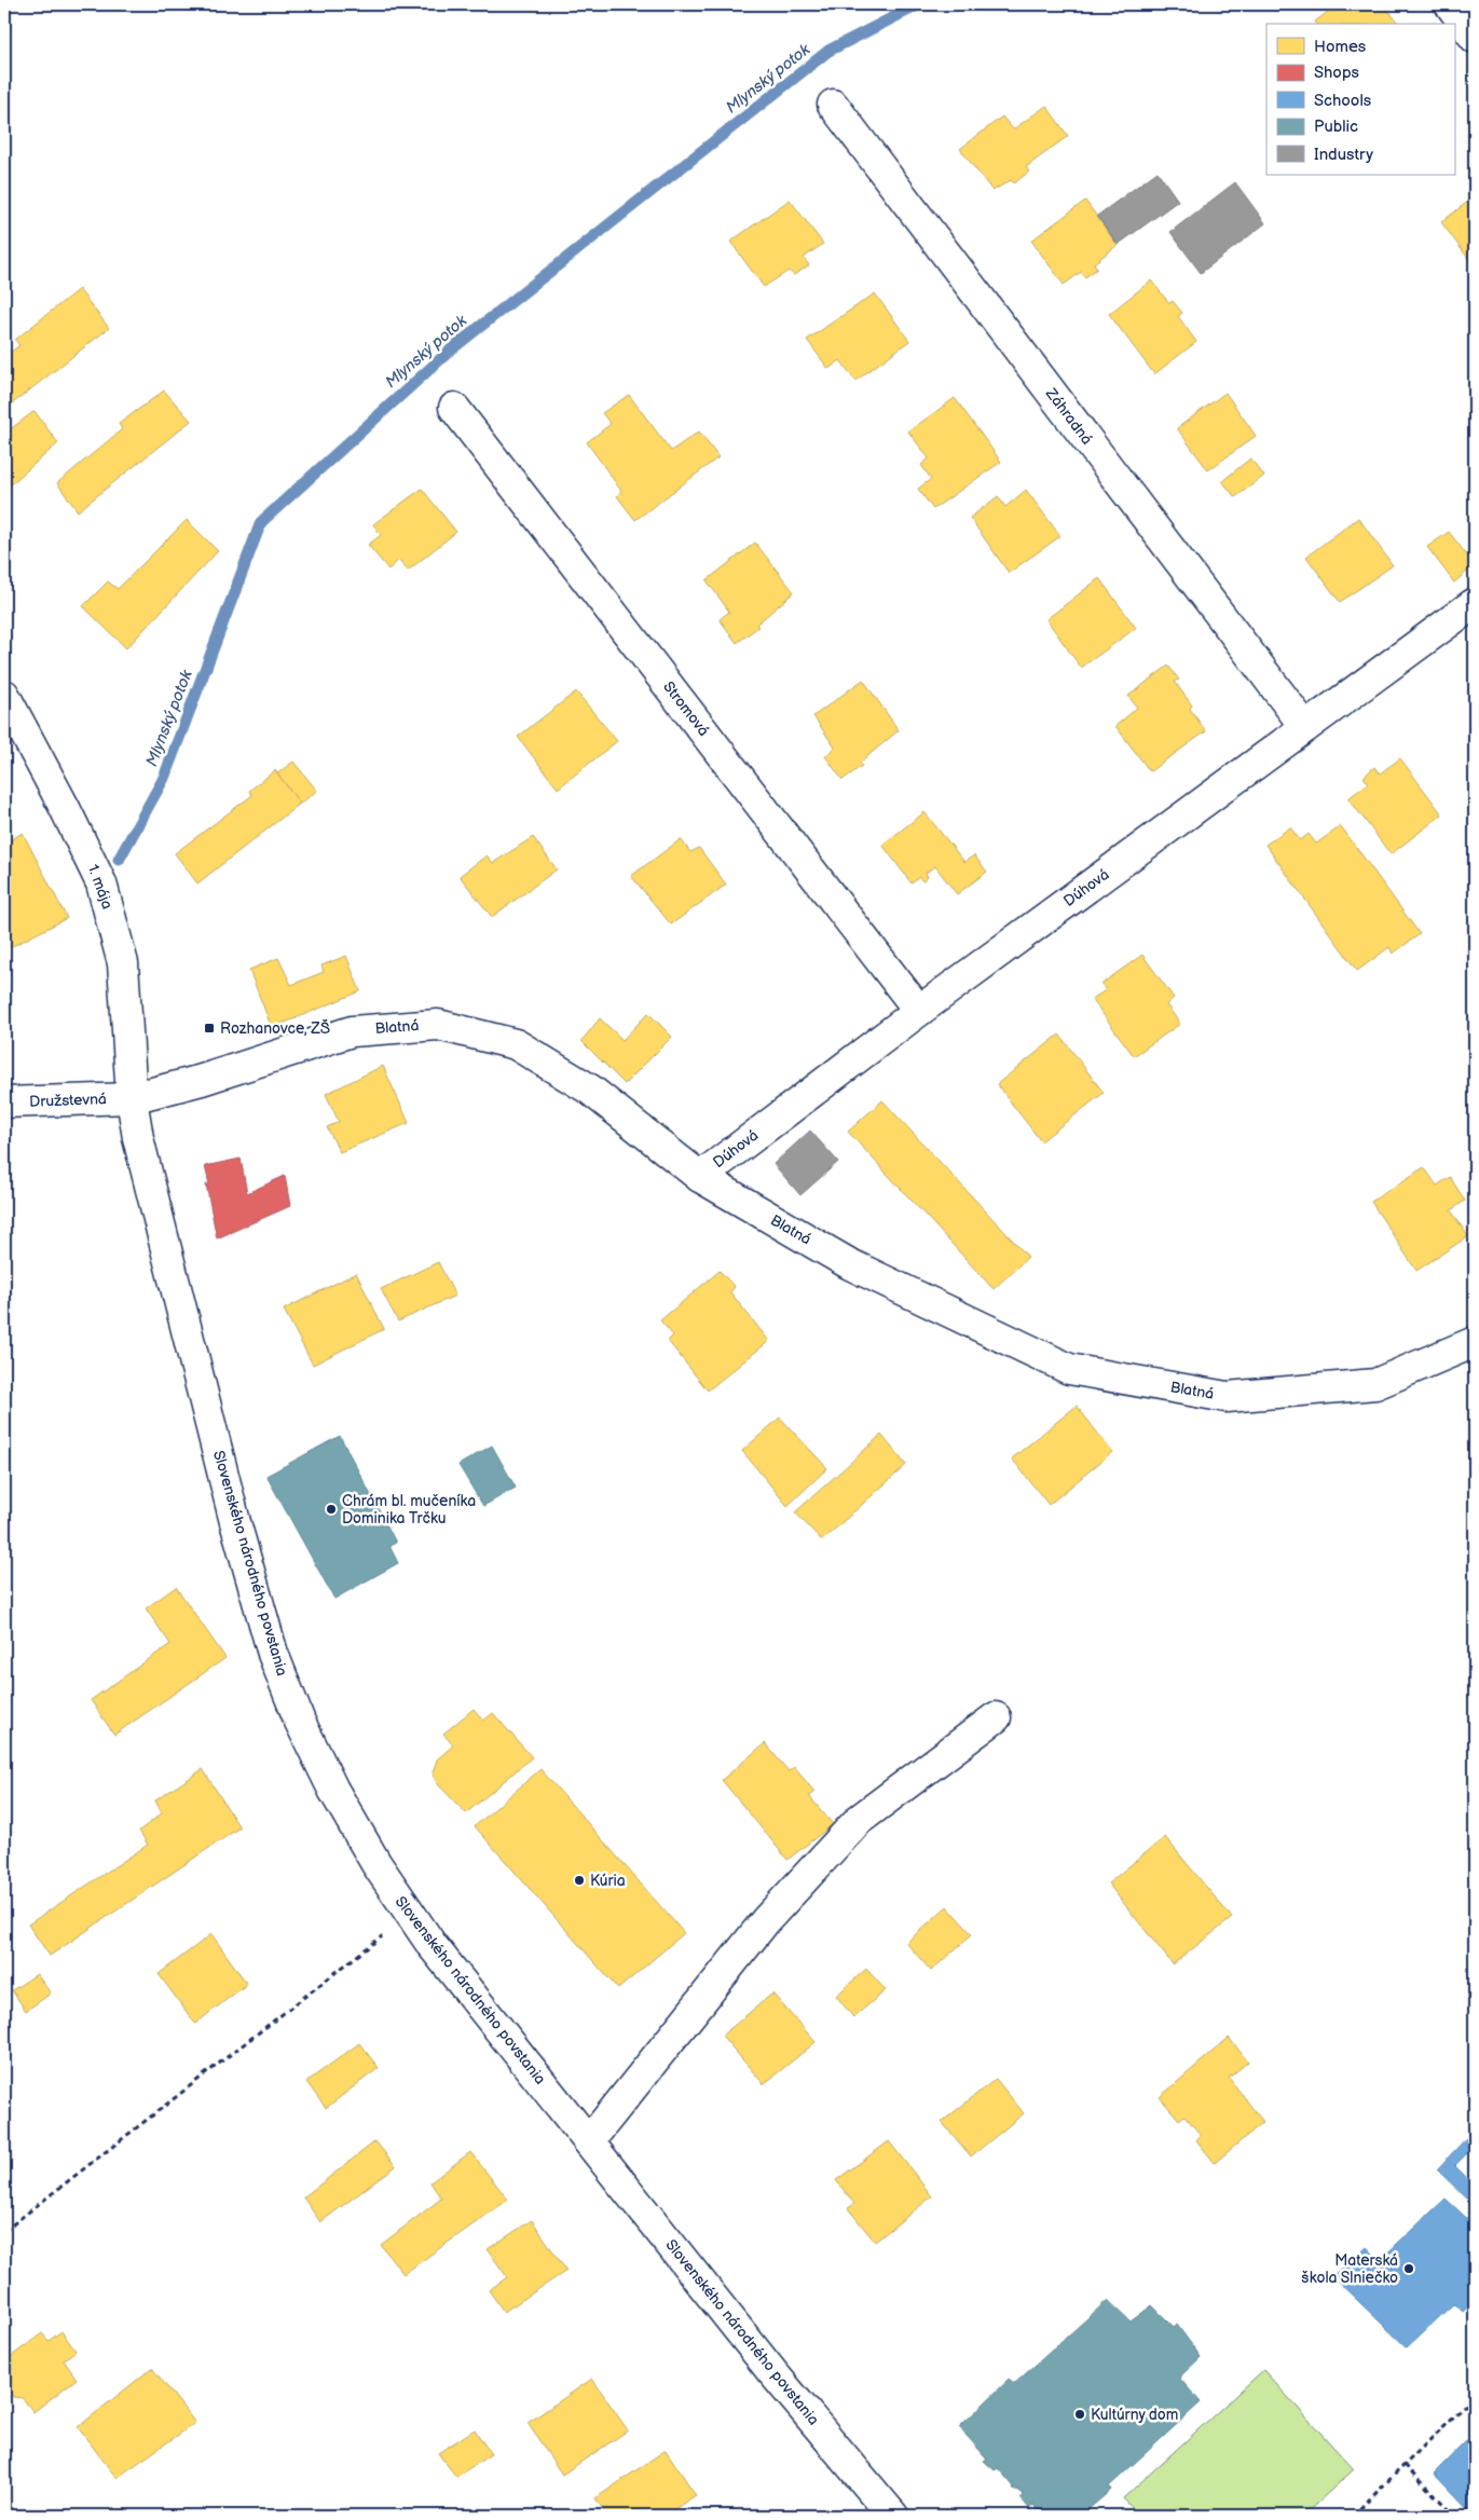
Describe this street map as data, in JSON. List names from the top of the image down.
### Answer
{
  "streets": {
    "street": [
      "Záhradná",
      "Stromová",
      "1. mája",
      "Dúhová",
      "Blatná",
      "Družstevná",
      "Slovenského národného povstania"
    ]
  },
  "crossings": [
    ["Záhradná", "Dúhová"],
    ["Stromová", "Dúhová"],
    ["1. mája", "Blatná"],
    ["1. mája", "Družstevná"],
    ["1. mája", "Slovenského národného povstania"],
    ["Dúhová", "Blatná"],
    ["Blatná", "Družstevná"],
    ["Blatná", "Slovenského národného povstania"],
    ["Družstevná", "Slovenského národného povstania"]
  ],
  "water": ["Mlynský potok"],
  "places": {
    "transit": ["Rozhanovce, ZŠ"],
    "other": [
      "Chrám bl. mučeníka Dominika Trčku",
      "Kúria",
      "Materská škola Slniečko",
      "Kultúrny dom"
    ]
  },
  "legend": [
    "Homes",
    "Shops",
    "Schools",
    "Public",
    "Industry"
  ]
}
